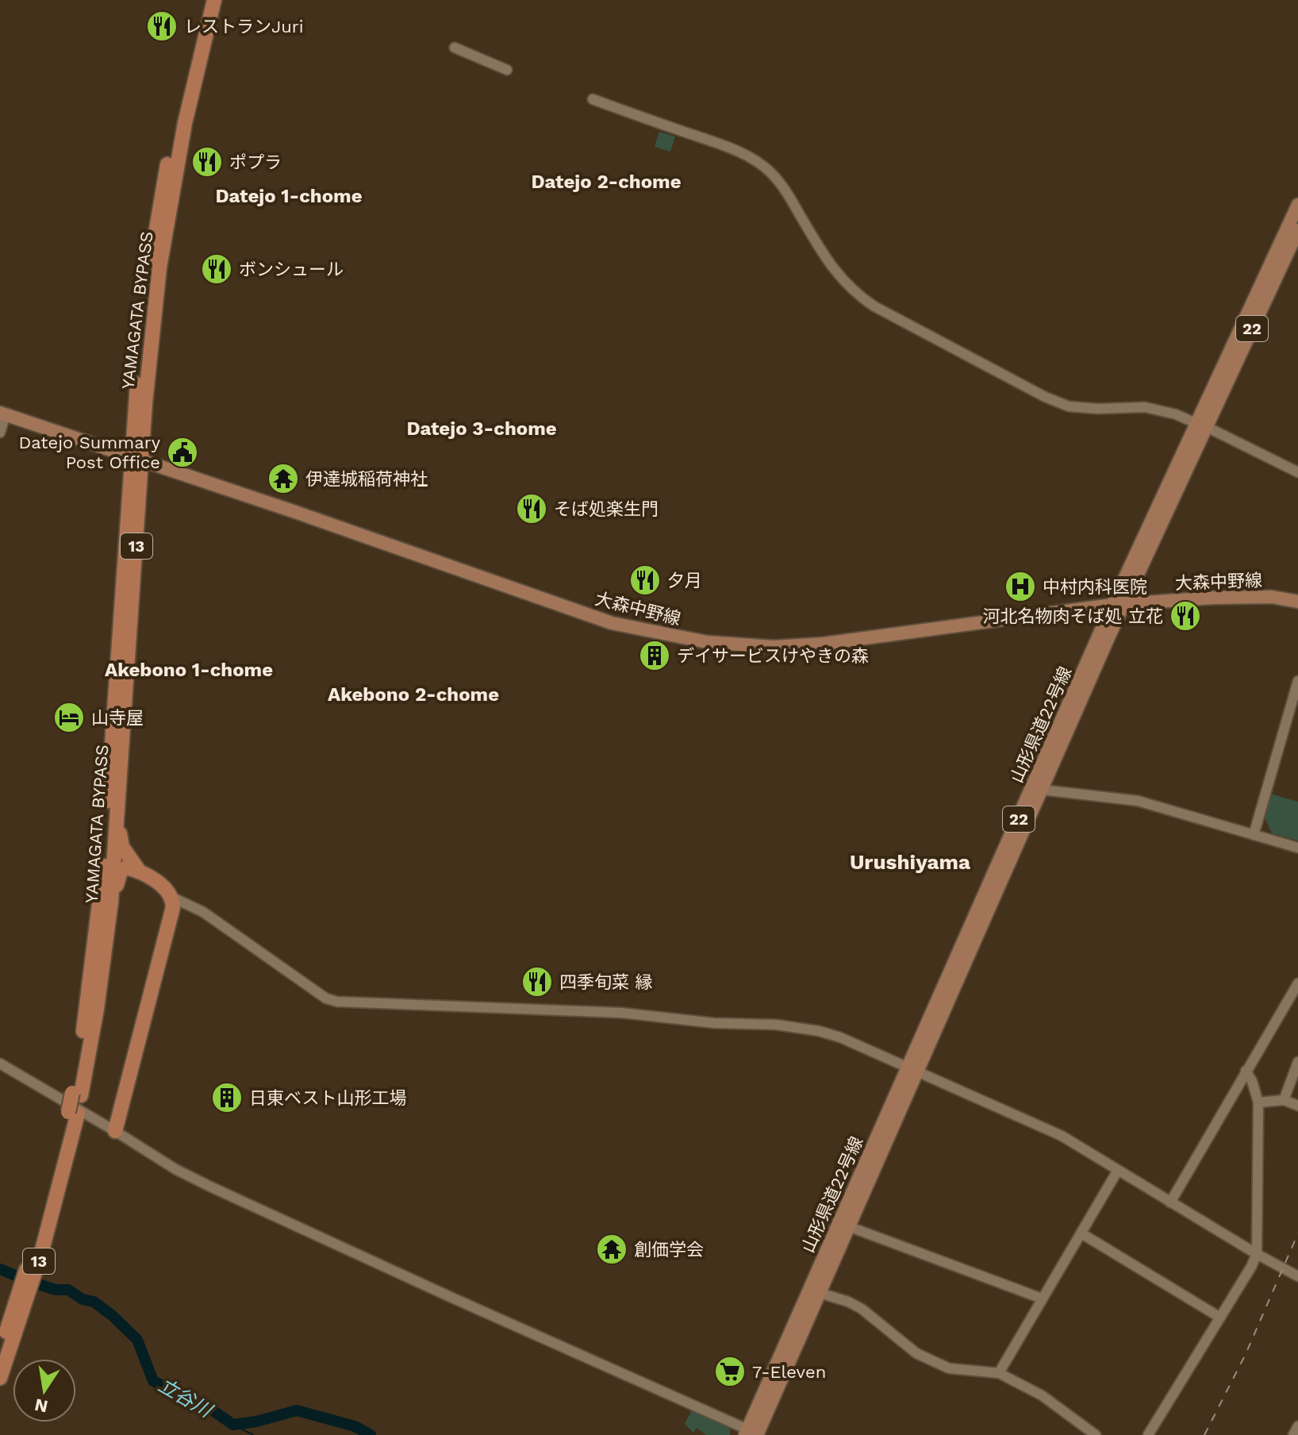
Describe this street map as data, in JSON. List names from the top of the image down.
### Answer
{
  "streets": {
    "highway": ["YAMAGATA BYPASS", "13"],
    "main road": ["22", "大森中野線", "山形県道22号線"]
  },
  "crossings": [
    ["YAMAGATA BYPASS", "大森中野線"],
    ["大森中野線", "山形県道22号線"]
  ],
  "districts": [
    "Datejo 2-chome",
    "Datejo 1-chome",
    "Datejo 3-chome",
    "Akebono 1-chome",
    "Akebono 2-chome",
    "Urushiyama"
  ],
  "water": ["立谷川"],
  "places": {
    "restaurant": [
      "レストランJuri",
      "ポプラ",
      "ボンシュール",
      "そば処楽生門",
      "夕月",
      "河北名物肉そば処 立花",
      "四季旬菜 縁"
    ],
    "public building": ["Datejo Summary Post Office"],
    "temple": ["伊達城稲荷神社", "創価学会"],
    "hospital": ["中村内科医院"],
    "building": ["デイサービスけやきの森", "日東ベスト山形工場"],
    "hotel": ["山寺屋"],
    "supermarket": ["7-Eleven"]
  },
  "north": "bottom"
}
